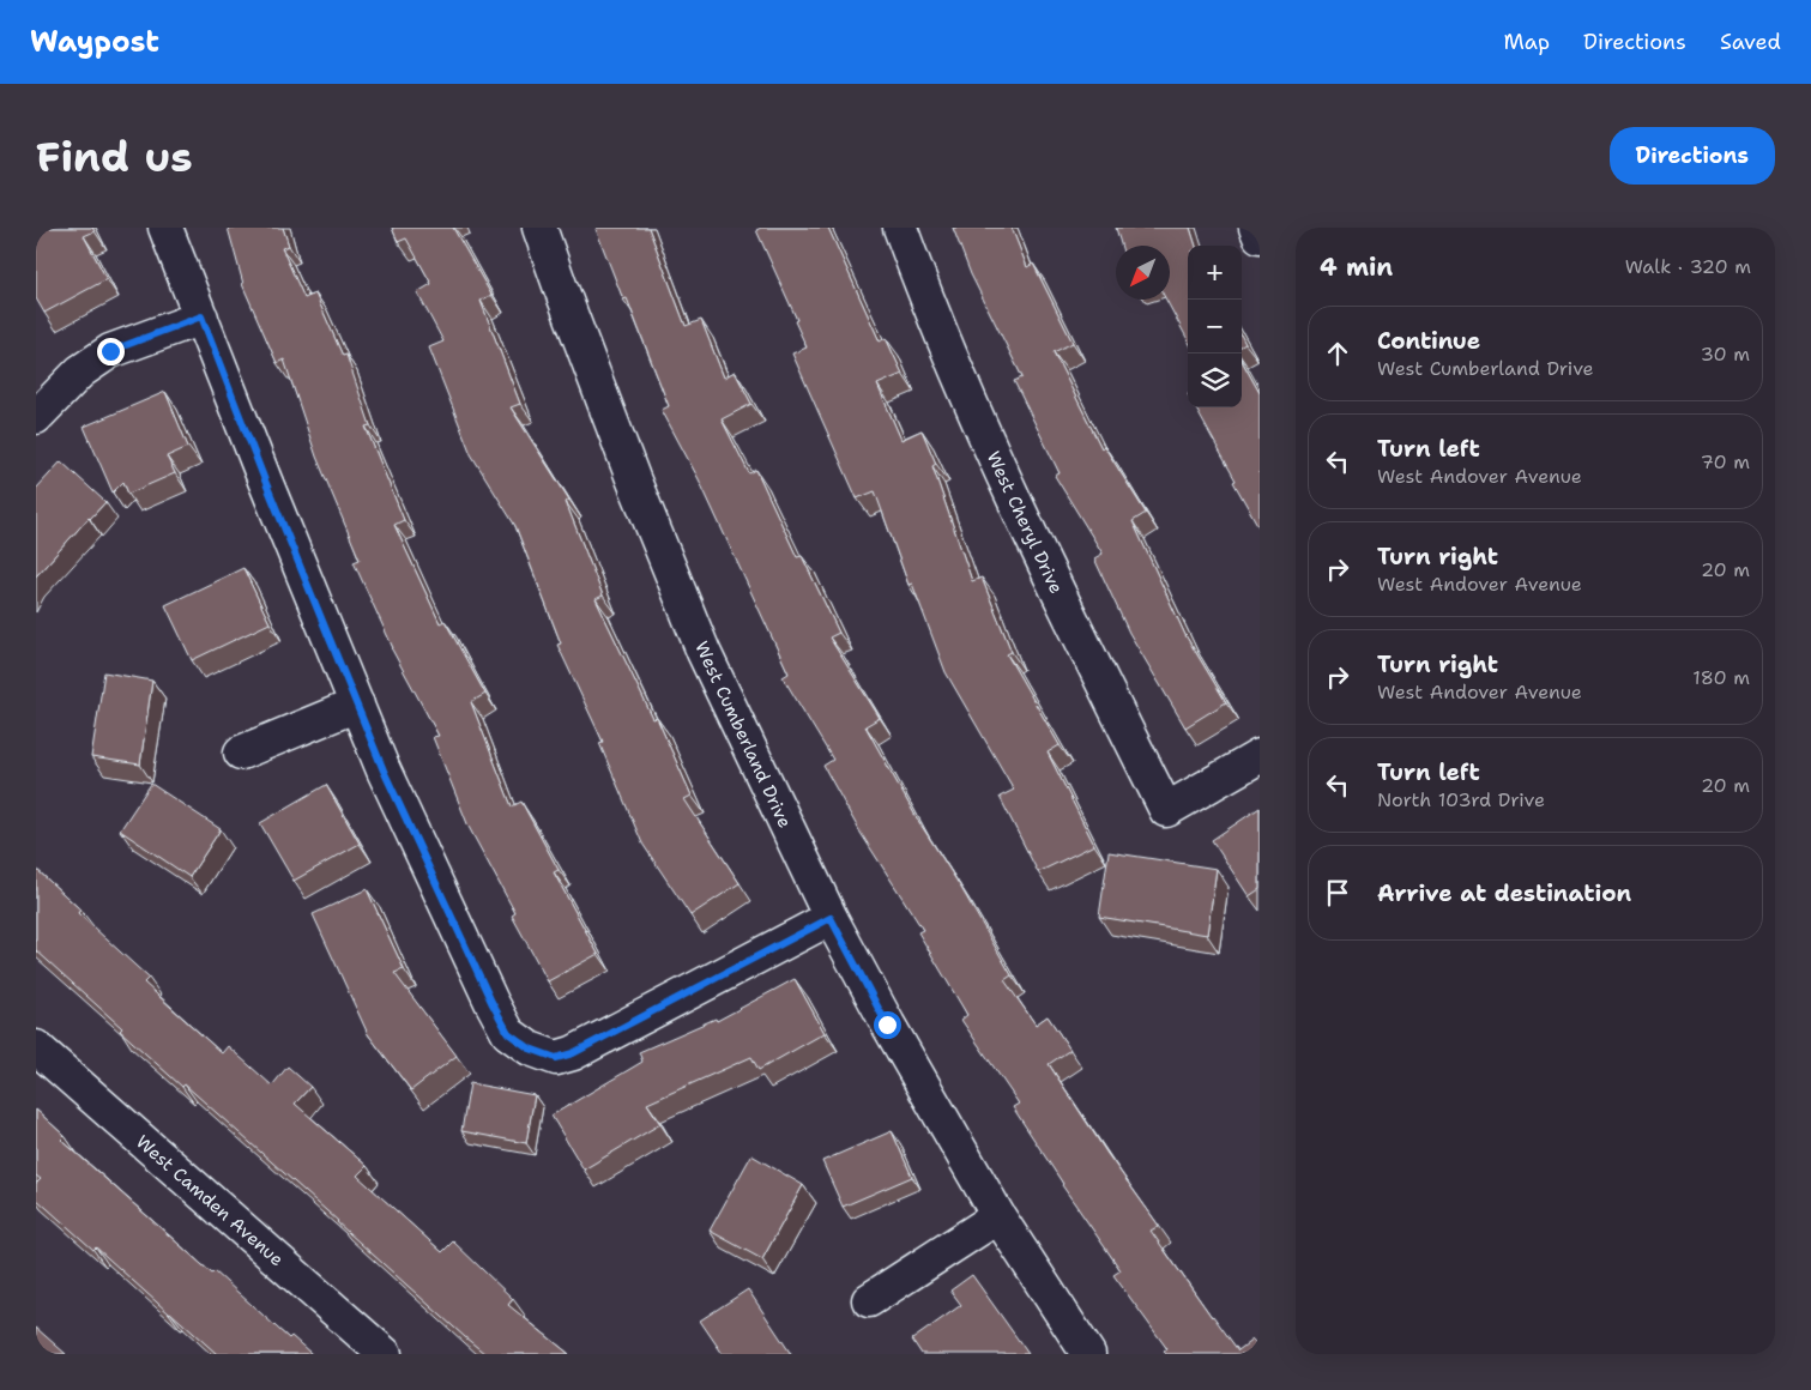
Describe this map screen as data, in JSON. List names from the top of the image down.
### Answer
{
  "streets": {
    "street": ["West Cheryl Drive", "West Cumberland Drive", "West Camden Avenue"]
  },
  "north": "bottom left",
  "page": {
    "header": "Waypost",
    "nav": ["Map", "Directions", "Saved"],
    "buttons": "Directions",
    "title": "Find us",
    "heading": ["4 min", "Walk · 320 m"],
    "map_buttons": ["+", "−"],
    "list": [
      ["Continue", "West Cumberland Drive", "30 m"],
      ["Turn left", "West Andover Avenue", "70 m"],
      ["Turn right", "West Andover Avenue", "20 m"],
      ["Turn right", "West Andover Avenue", "180 m"],
      ["Turn left", "North 103rd Drive", "20 m"],
      "Arrive at destination"
    ]
  }
}
